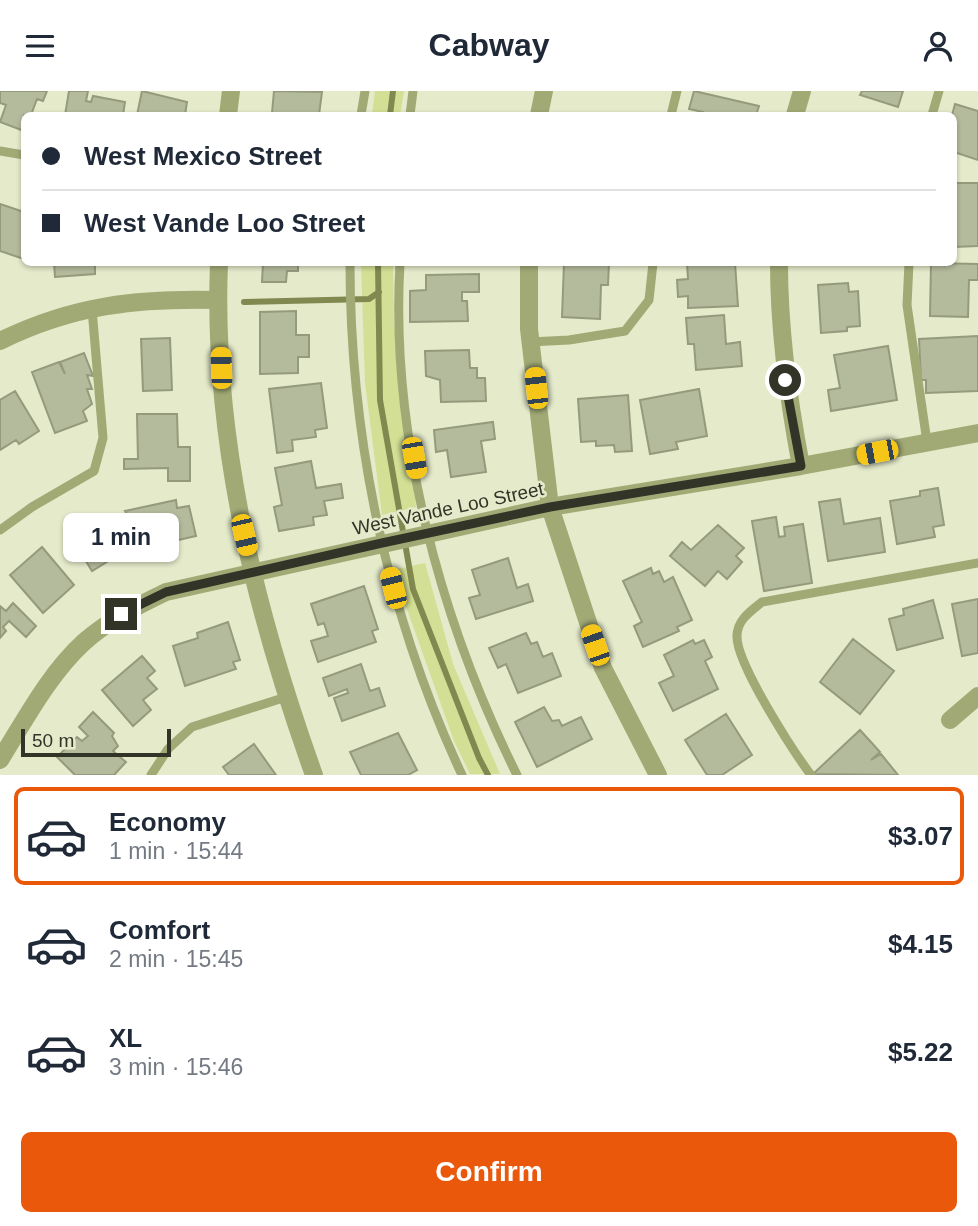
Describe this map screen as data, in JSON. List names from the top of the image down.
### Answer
{
  "streets": {
    "street": ["West Vande Loo Street"]
  },
  "scale_bar": "50 m",
  "page": {
    "header": "Cabway",
    "banner": ["West Mexico Street", "West Vande Loo Street"],
    "bubble": "1 min",
    "scale": "50 m",
    "list": [
      {
        "name": "Economy",
        "note": "1 min · 15:44",
        "value": "$3.07"
      },
      {
        "name": "Comfort",
        "note": "2 min · 15:45",
        "value": "$4.15"
      },
      {
        "name": "XL",
        "note": "3 min · 15:46",
        "value": "$5.22"
      }
    ],
    "buttons": "Confirm"
  }
}
